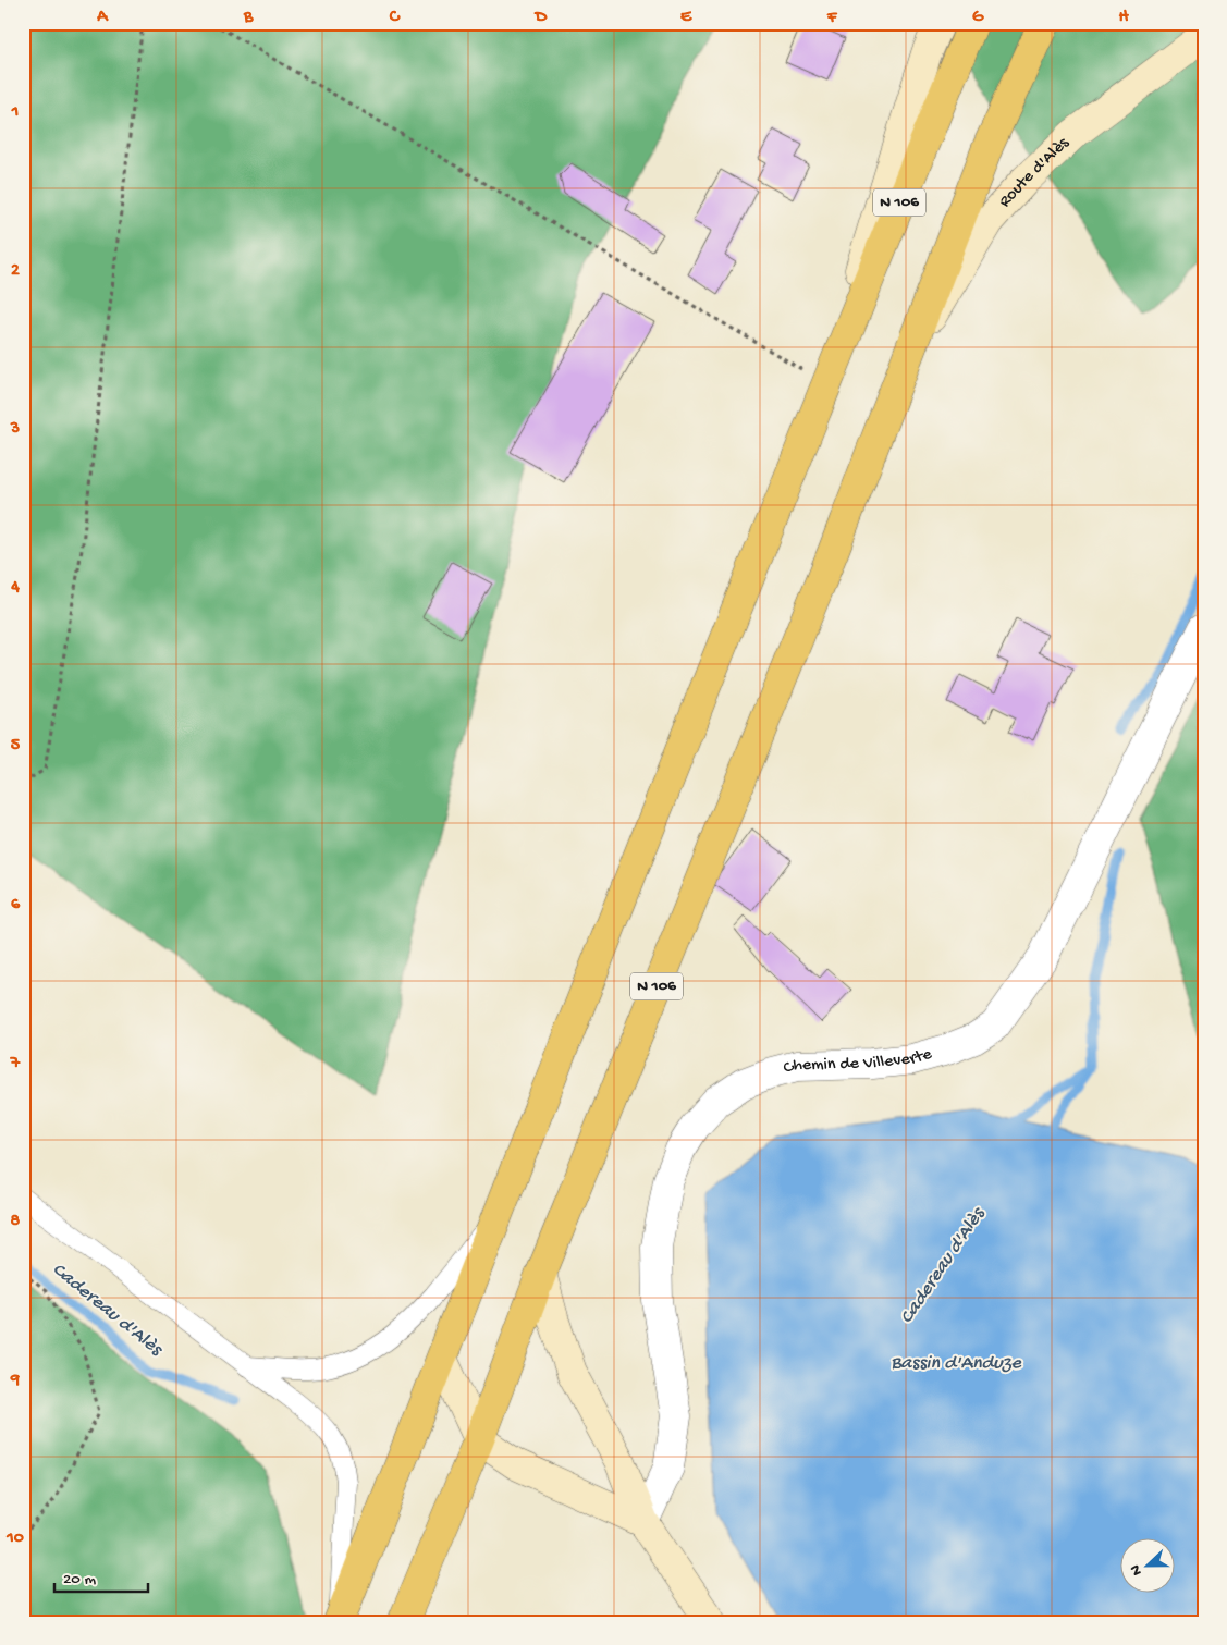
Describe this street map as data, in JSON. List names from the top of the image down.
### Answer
{
  "streets": {
    "main road": ["Route d'Alès", "N 106"],
    "street": ["Chemin de Villeverte"]
  },
  "crossings": [
    ["Route d'Alès", "N 106"]
  ],
  "water": ["Cadereau d'Alès", "Bassin d'Anduze"],
  "scale_bar": "20 m",
  "north": "left",
  "grid": {
    "columns": [
      "A",
      "B",
      "C",
      "D",
      "E",
      "F",
      "G",
      "H"
    ],
    "rows": [
      "1",
      "2",
      "3",
      "4",
      "5",
      "6",
      "7",
      "8",
      "9",
      "10"
    ]
  }
}
